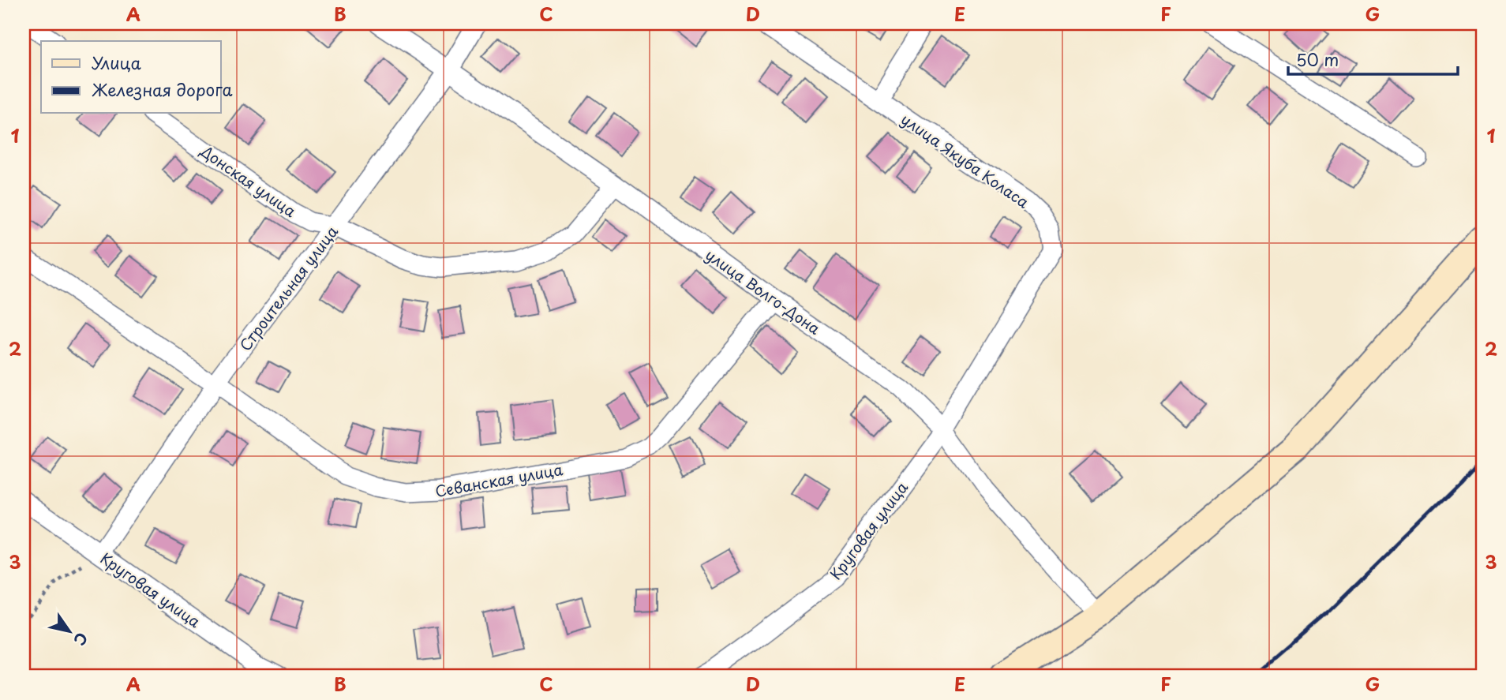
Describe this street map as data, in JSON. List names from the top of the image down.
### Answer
{
  "streets": {
    "street": [
      "улица Якуба Коласа",
      "Донская улица",
      "Строительная улица",
      "улица Волго-Дона",
      "Севанская улица",
      "Круговая улица"
    ]
  },
  "crossings": [
    ["улица Якуба Коласа", "улица Волго-Дона"],
    ["улица Якуба Коласа", "Круговая улица"],
    ["Донская улица", "Строительная улица"],
    ["Донская улица", "улица Волго-Дона"],
    ["Строительная улица", "улица Волго-Дона"],
    ["Строительная улица", "Севанская улица"],
    ["Строительная улица", "Круговая улица"],
    ["улица Волго-Дона", "Севанская улица"],
    ["улица Волго-Дона", "Круговая улица"]
  ],
  "legend": ["Улица", "Железная дорога"],
  "scale_bar": "50 m",
  "north": "bottom right",
  "grid": {
    "columns": [
      "A",
      "B",
      "C",
      "D",
      "E",
      "F",
      "G"
    ],
    "rows": ["1", "2", "3"]
  }
}
